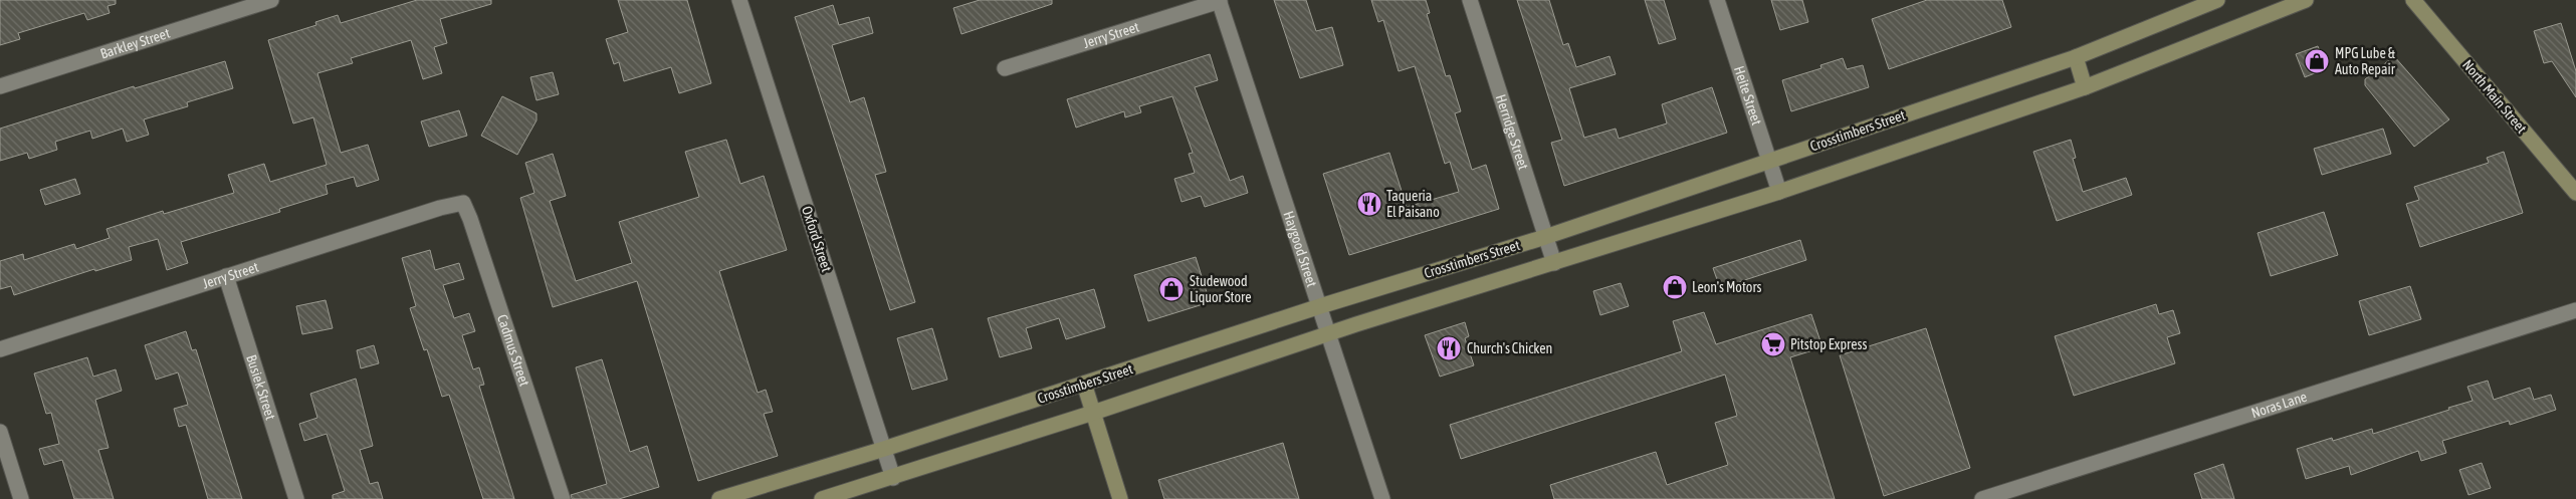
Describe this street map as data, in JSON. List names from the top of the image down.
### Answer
{
  "streets": {
    "main road": ["North Main Street", "Crosstimbers Street"],
    "street": [
      "Jerry Street",
      "Barkley Street",
      "Heite Street",
      "Herridge Street",
      "Oxford Street",
      "Haygood Street",
      "Cadmus Street",
      "Busiek Street",
      "Noras Lane"
    ]
  },
  "crossings": [
    ["Jerry Street", "Haygood Street"],
    ["Jerry Street", "Cadmus Street"],
    ["Jerry Street", "Busiek Street"],
    ["Heite Street", "Crosstimbers Street"],
    ["Crosstimbers Street", "Herridge Street"],
    ["Crosstimbers Street", "Oxford Street"],
    ["Crosstimbers Street", "Haygood Street"]
  ],
  "places": {
    "shop": ["MPG Lube & Auto Repair", "Leon's Motors", "Studewood Liquor Store"],
    "restaurant": ["Taqueria El Paisano", "Church's Chicken"],
    "supermarket": ["Pitstop Express"]
  }
}
